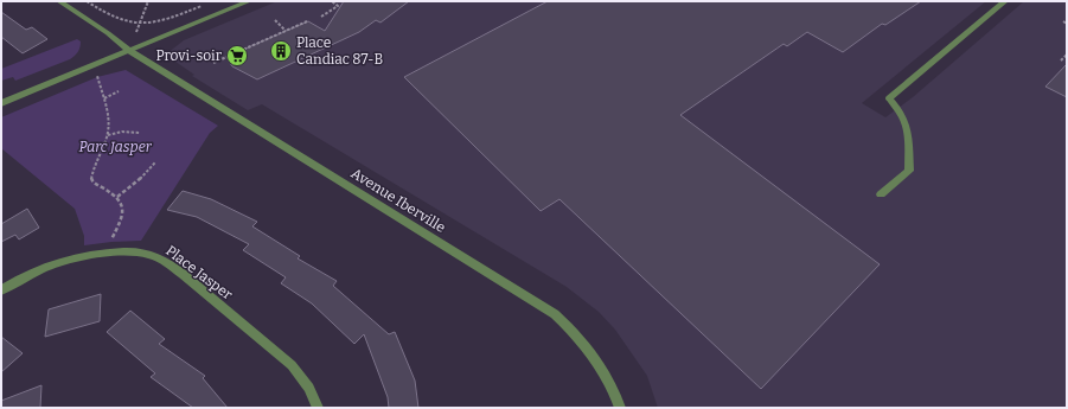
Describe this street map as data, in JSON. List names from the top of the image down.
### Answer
{
  "streets": {
    "street": ["Avenue Iberville", "Place Jasper"]
  },
  "parks": ["Parc Jasper"],
  "places": {
    "building": ["Place Candiac 87-B"],
    "supermarket": ["Provi-soir"]
  }
}
